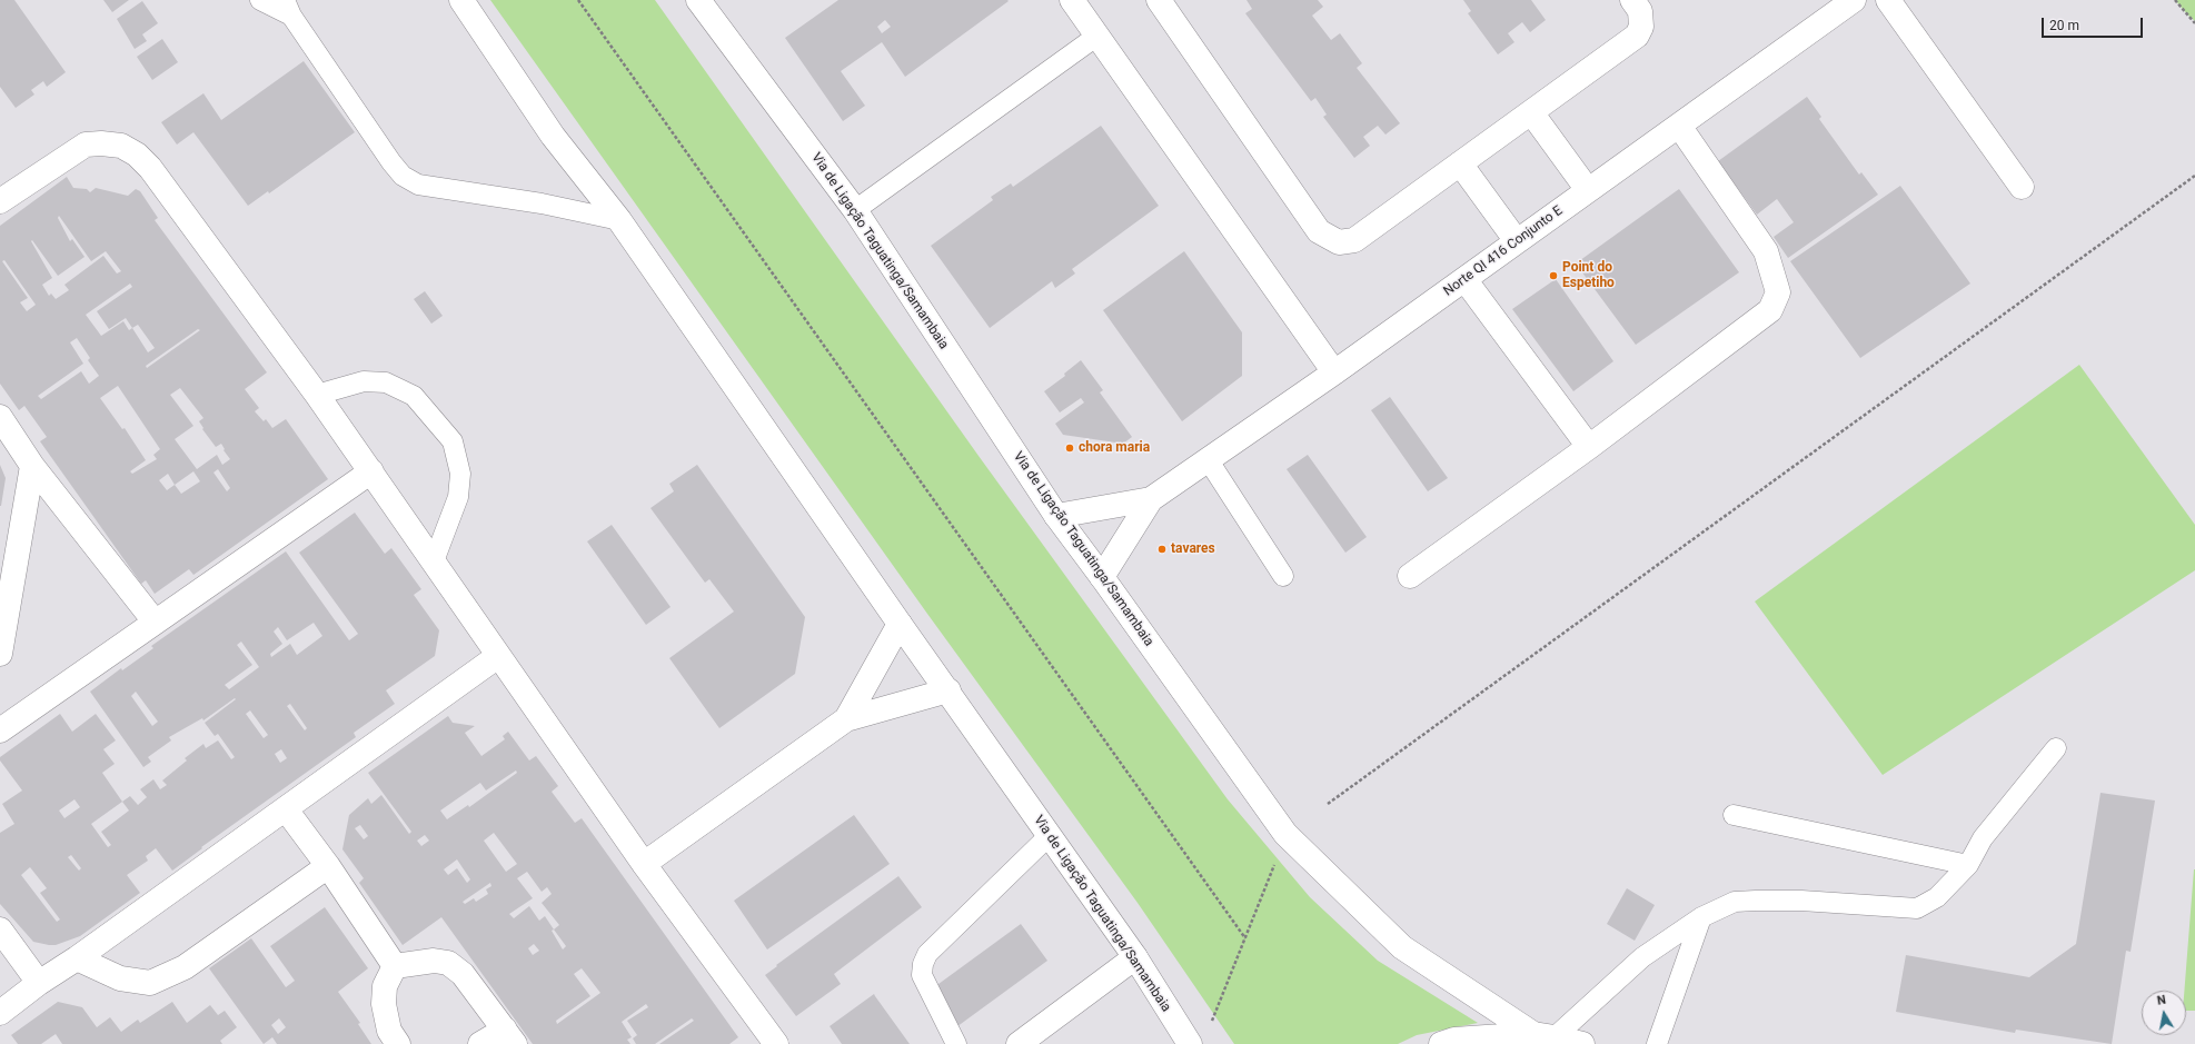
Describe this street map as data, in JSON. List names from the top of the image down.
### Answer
{
  "streets": {
    "street": ["Via de Ligação Taguatinga/Samambaia", "Norte QI 416 Conjunto E"]
  },
  "crossings": [
    ["Via de Ligação Taguatinga/Samambaia", "Norte QI 416 Conjunto E"]
  ],
  "places": ["Point do Espetiho", "chora maria", "tavares"],
  "scale_bar": "20 m",
  "north": "top"
}
